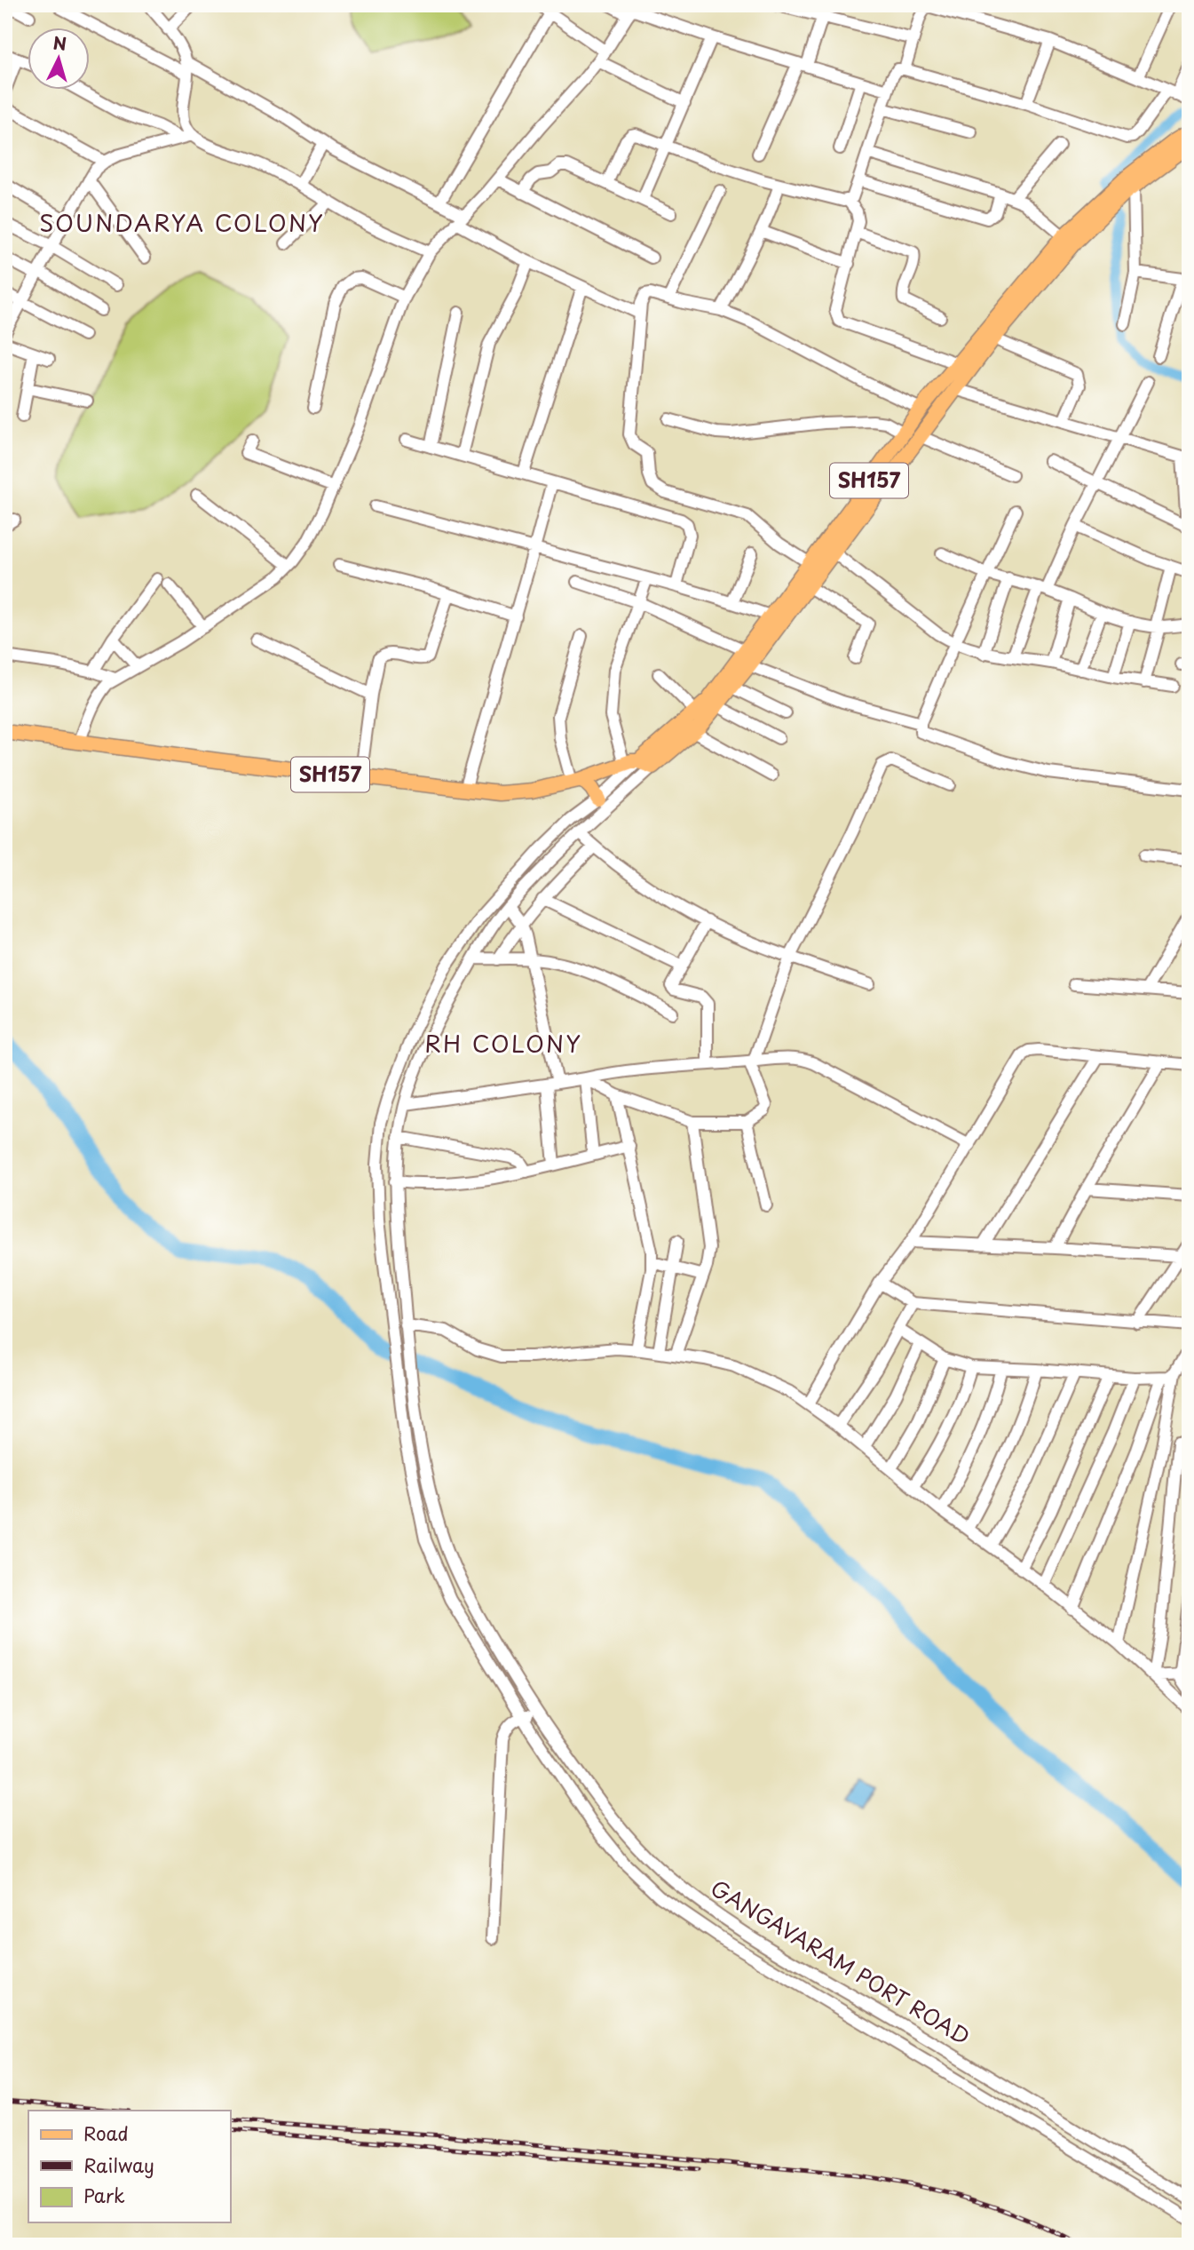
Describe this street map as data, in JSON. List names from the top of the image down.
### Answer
{
  "streets": {
    "main road": ["SH157"],
    "street": ["GANGAVARAM PORT ROAD"]
  },
  "crossings": [
    ["SH157", "GANGAVARAM PORT ROAD"]
  ],
  "districts": ["SOUNDARYA COLONY", "RH COLONY"],
  "legend": ["Road", "Railway", "Park"],
  "north": "top"
}
